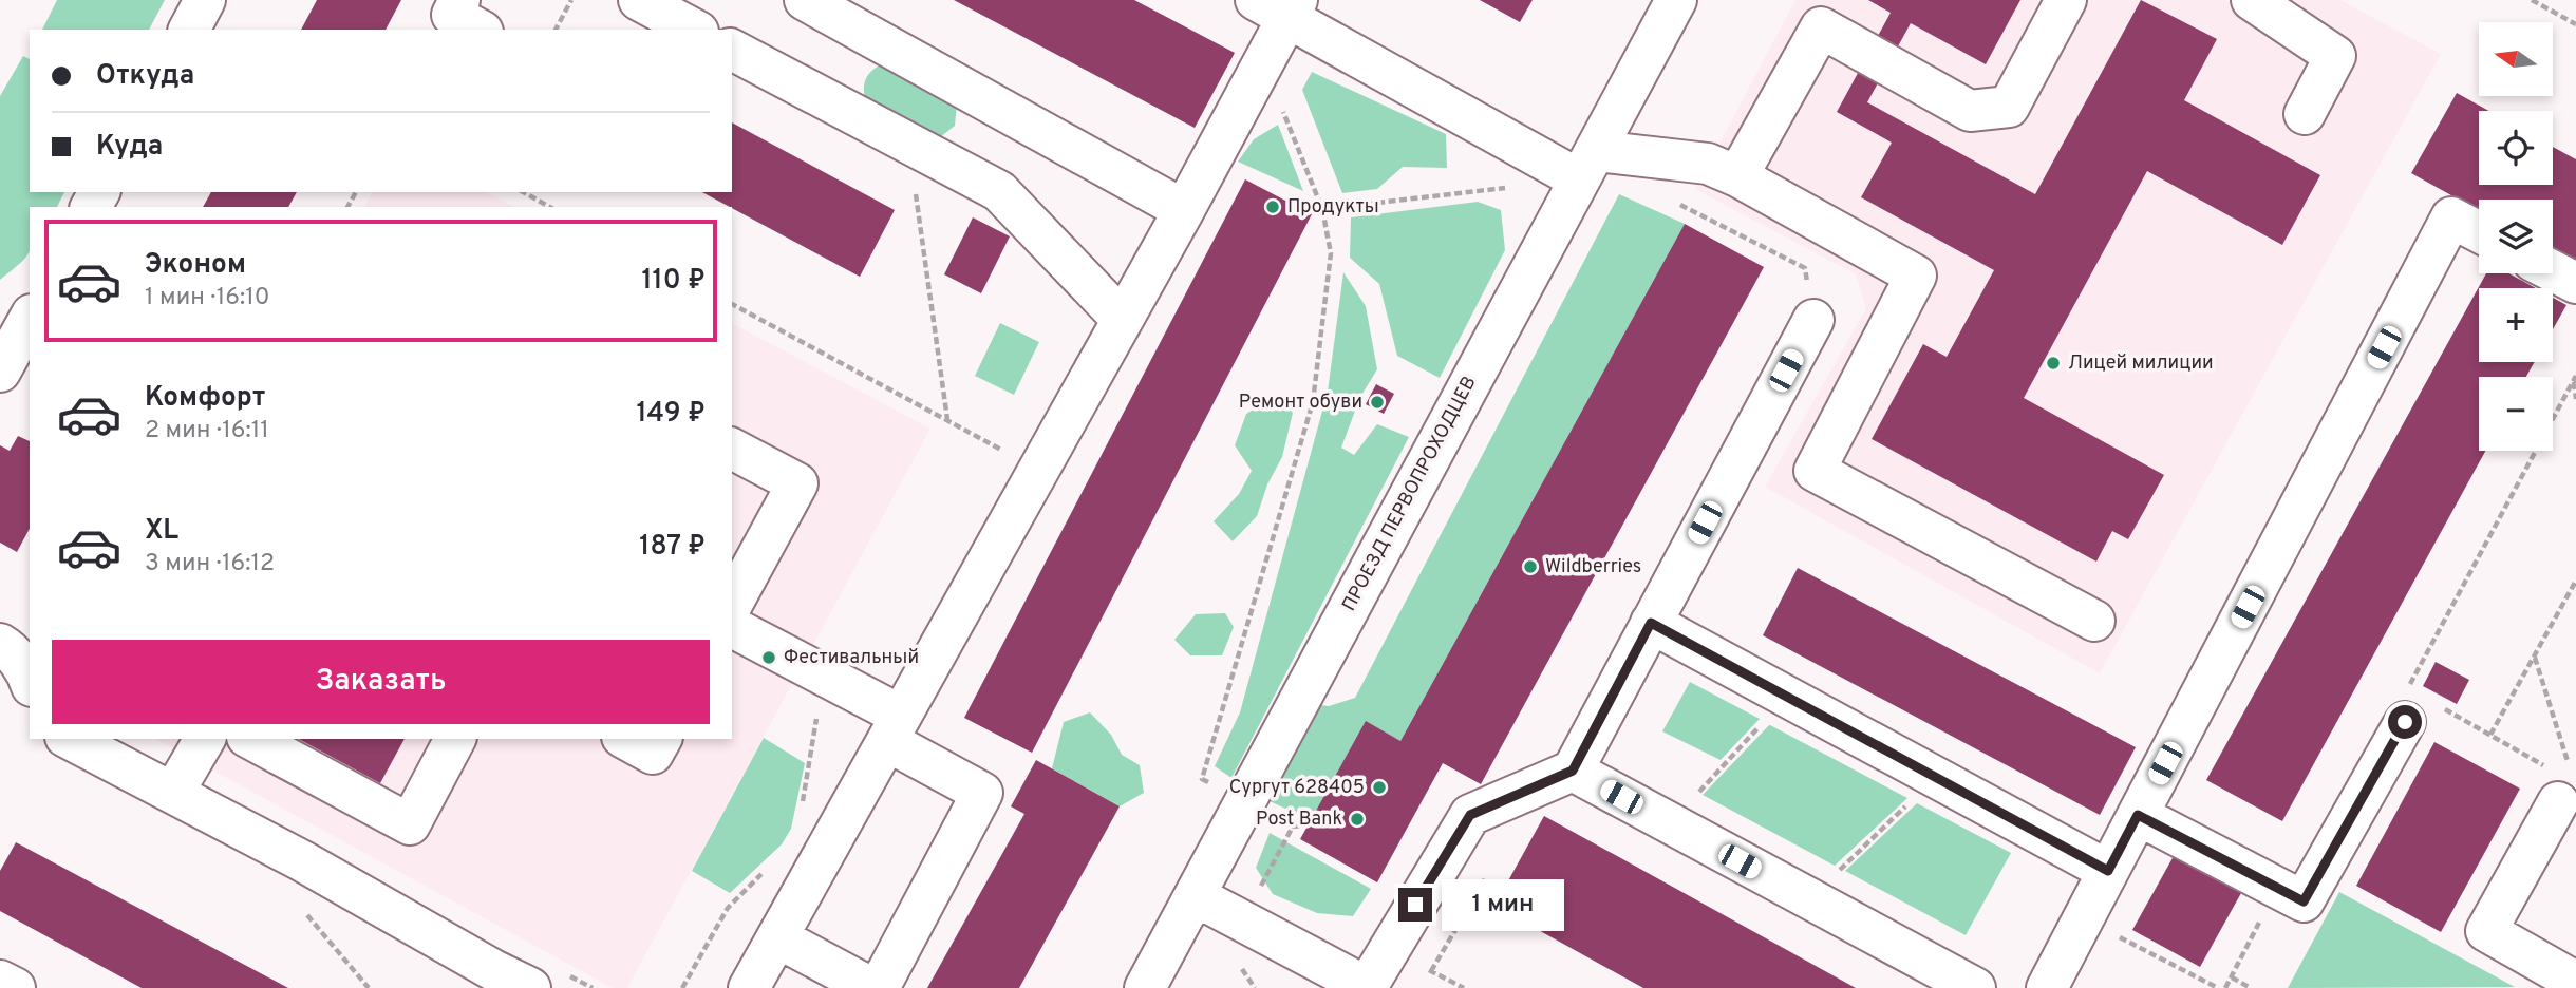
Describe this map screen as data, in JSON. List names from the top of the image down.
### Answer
{
  "streets": {
    "street": ["ПРОЕЗД ПЕРВОПРОХОДЦЕВ"]
  },
  "places": [
    "Продукты",
    "Лицей милиции",
    "Ремонт обуви",
    "Wildberries",
    "Фестивальный",
    "Сургут 628405",
    "Post Bank"
  ],
  "north": "left",
  "page": {
    "map_buttons": ["+", "−"],
    "banner": ["Откуда", "Куда"],
    "list": [
      {
        "name": "Эконом",
        "note": "1 мин · 16:10",
        "value": "110 ₽"
      },
      {
        "name": "Комфорт",
        "note": "2 мин · 16:11",
        "value": "149 ₽"
      },
      {
        "name": "XL",
        "note": "3 мин · 16:12",
        "value": "187 ₽"
      }
    ],
    "buttons": "Заказать",
    "bubble": "1 мин"
  }
}
